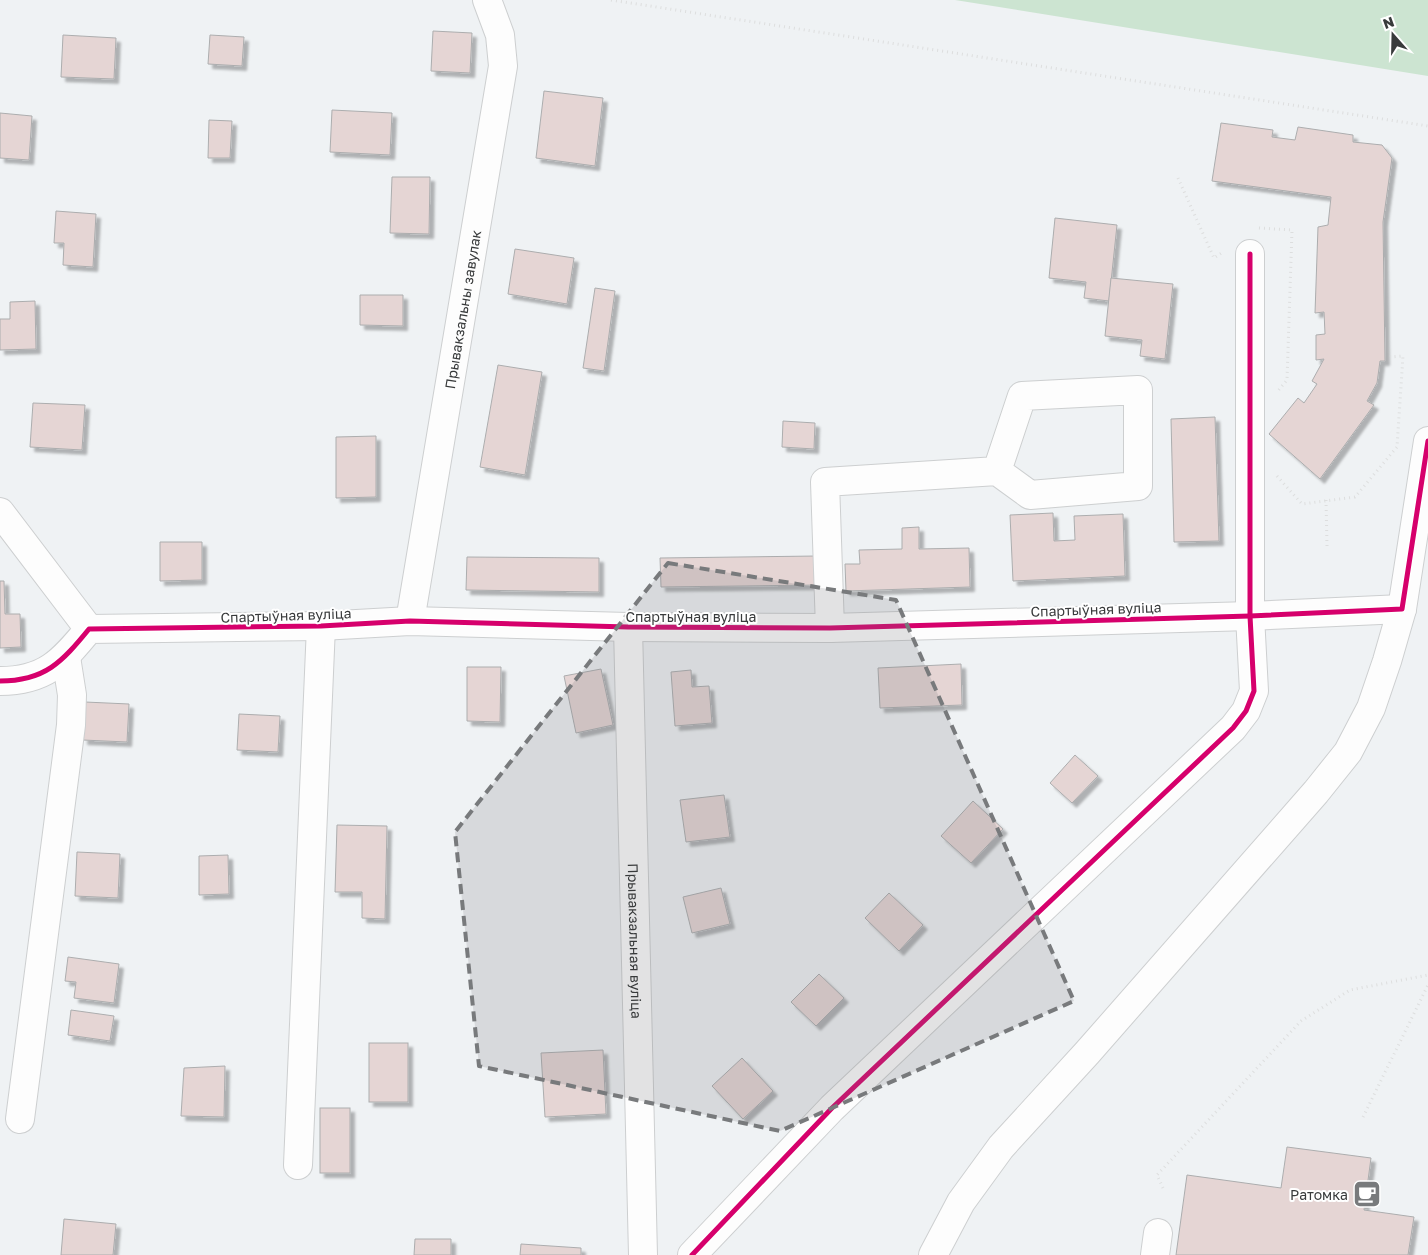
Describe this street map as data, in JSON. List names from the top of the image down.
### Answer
{
  "streets": {
    "street": ["Прывакзальны завулак", "Спартыўная вуліца", "Прывакзальная вуліца"]
  },
  "crossings": [
    ["Прывакзальны завулак", "Спартыўная вуліца"],
    ["Спартыўная вуліца", "Прывакзальная вуліца"]
  ],
  "places": {
    "cafe": ["Ратомка"]
  },
  "north": "top"
}
